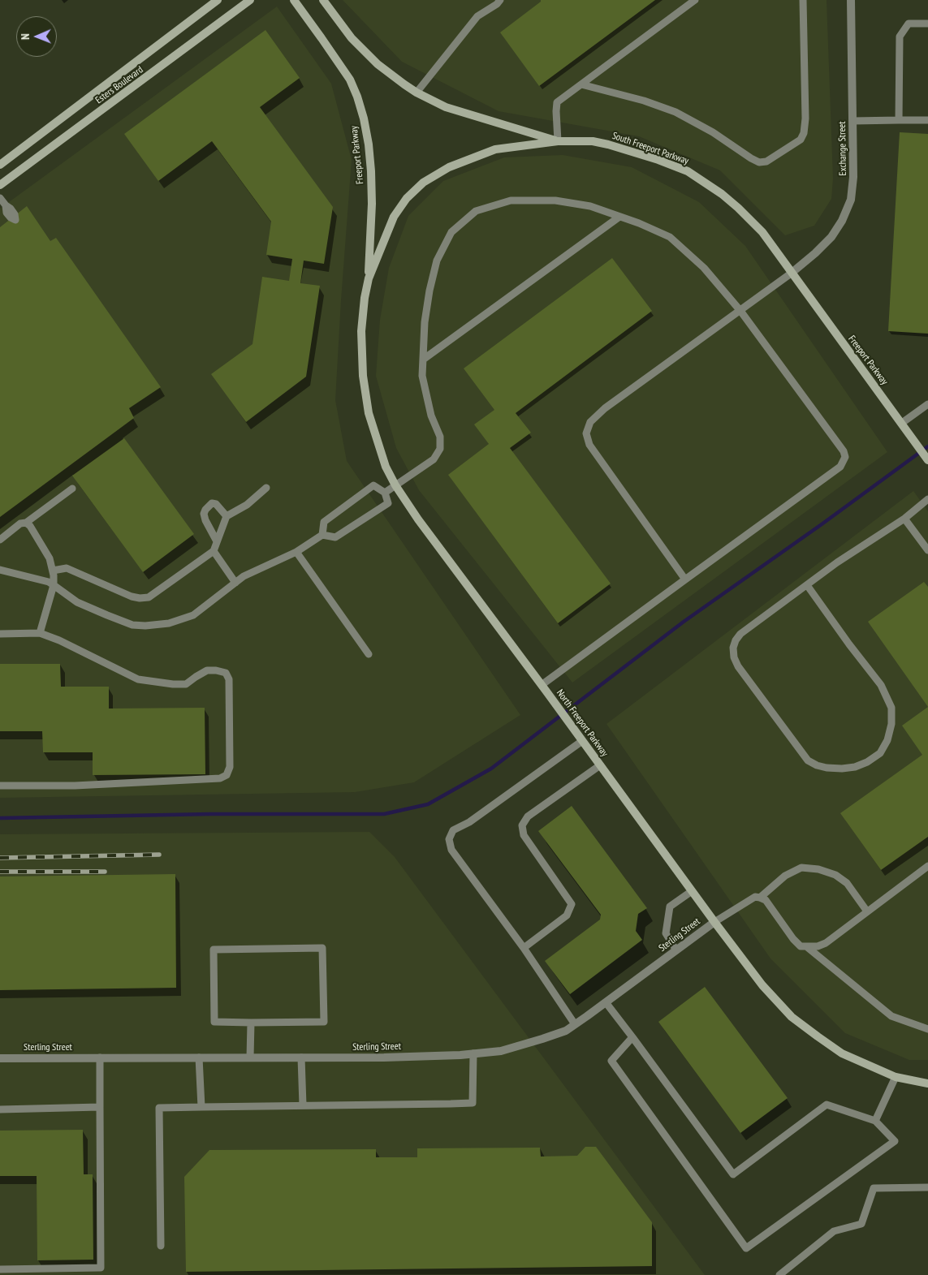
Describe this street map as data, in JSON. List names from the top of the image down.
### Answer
{
  "streets": {
    "main road": [
      "Esters Boulevard",
      "South Freeport Parkway",
      "Freeport Parkway",
      "North Freeport Parkway"
    ],
    "street": ["Exchange Street", "Sterling Street"]
  },
  "crossings": [
    ["South Freeport Parkway", "Exchange Street"],
    ["South Freeport Parkway", "Freeport Parkway"],
    ["Exchange Street", "Freeport Parkway"],
    ["Freeport Parkway", "North Freeport Parkway"],
    ["North Freeport Parkway", "Sterling Street"]
  ],
  "north": "left"
}
